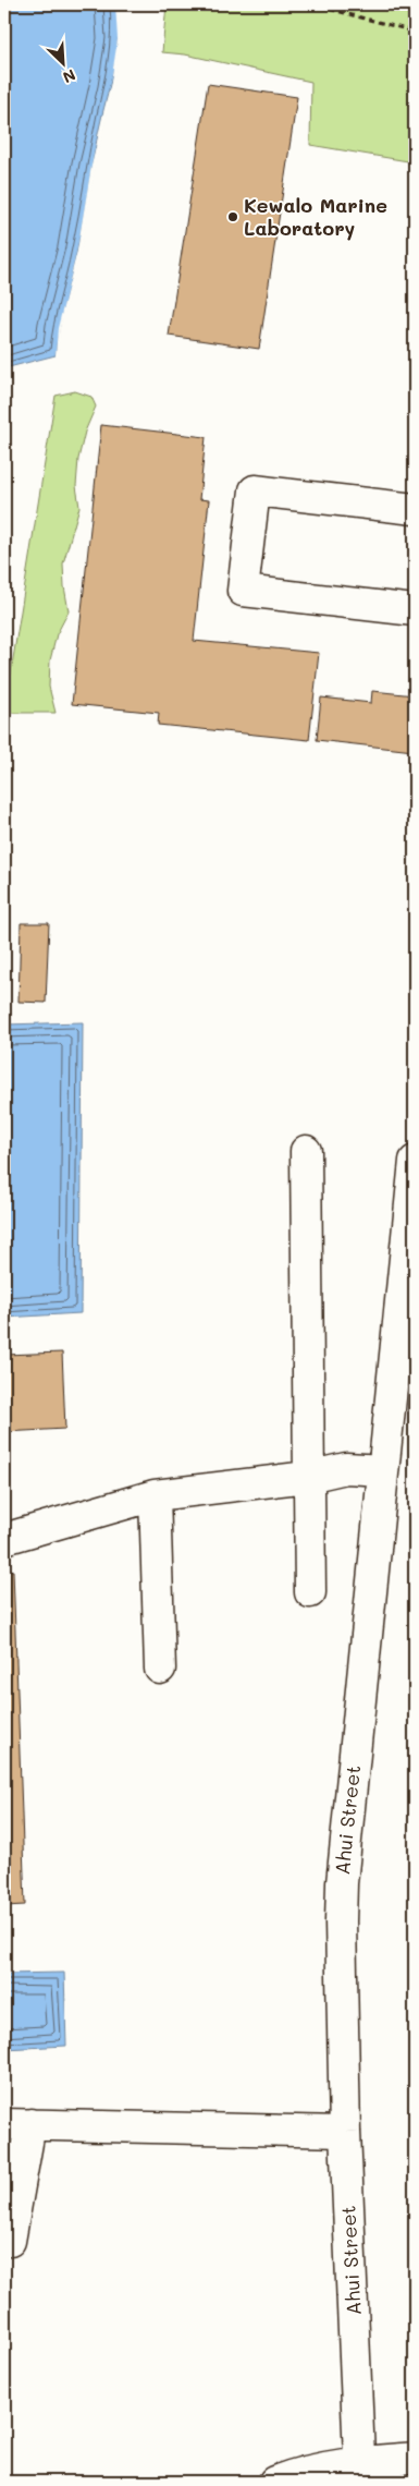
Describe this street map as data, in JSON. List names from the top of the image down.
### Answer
{
  "streets": {
    "street": ["Ahui Street"]
  },
  "places": ["Kewalo Marine Laboratory"],
  "north": "bottom right"
}
